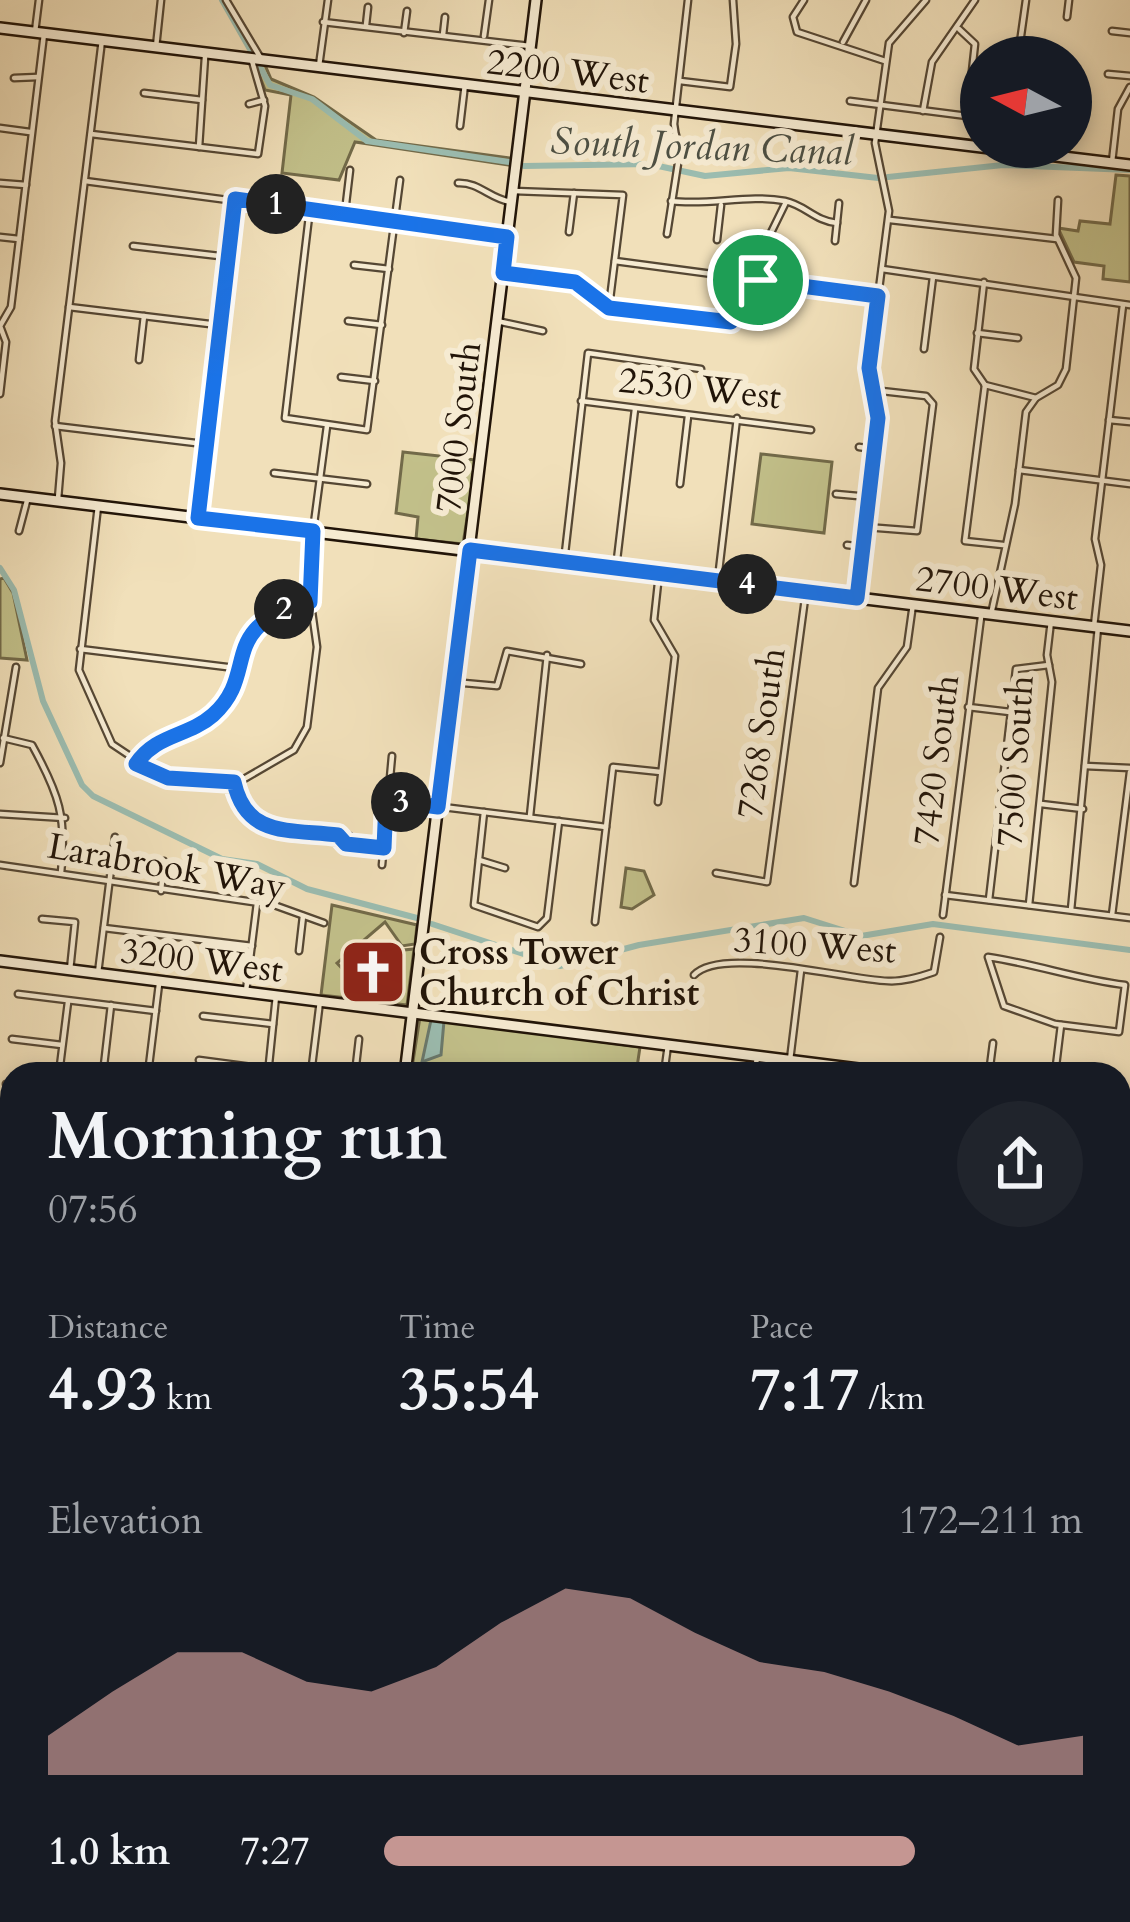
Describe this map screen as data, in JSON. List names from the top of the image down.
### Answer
{
  "streets": {
    "main road": [
      "2200 West",
      "7000 South",
      "2700 West",
      "3200 West"
    ],
    "street": [
      "2530 West",
      "7268 South",
      "7420 South",
      "7500 South",
      "Larabrook Way",
      "3100 West"
    ]
  },
  "crossings": [
    ["2200 West", "7000 South"],
    ["7000 South", "2700 West"],
    ["7000 South", "3200 West"],
    ["2700 West", "7268 South"],
    ["2700 West", "7420 South"],
    ["2700 West", "7500 South"]
  ],
  "water": ["South Jordan Canal"],
  "places": {
    "church": ["Cross Tower Church of Christ"]
  },
  "north": "left",
  "page": {
    "pins": [
      "1",
      "4",
      "2",
      "3"
    ],
    "heading": ["Morning run", "07:56"],
    "stats": [
      ["Distance", "4.93 km"],
      ["Time", "35:54"],
      ["Pace", "7:17 /km"]
    ],
    "chart": ["Elevation", "172–211 m"],
    "list": [
      {
        "name": "1.0 km",
        "note": "7:27"
      }
    ]
  }
}
